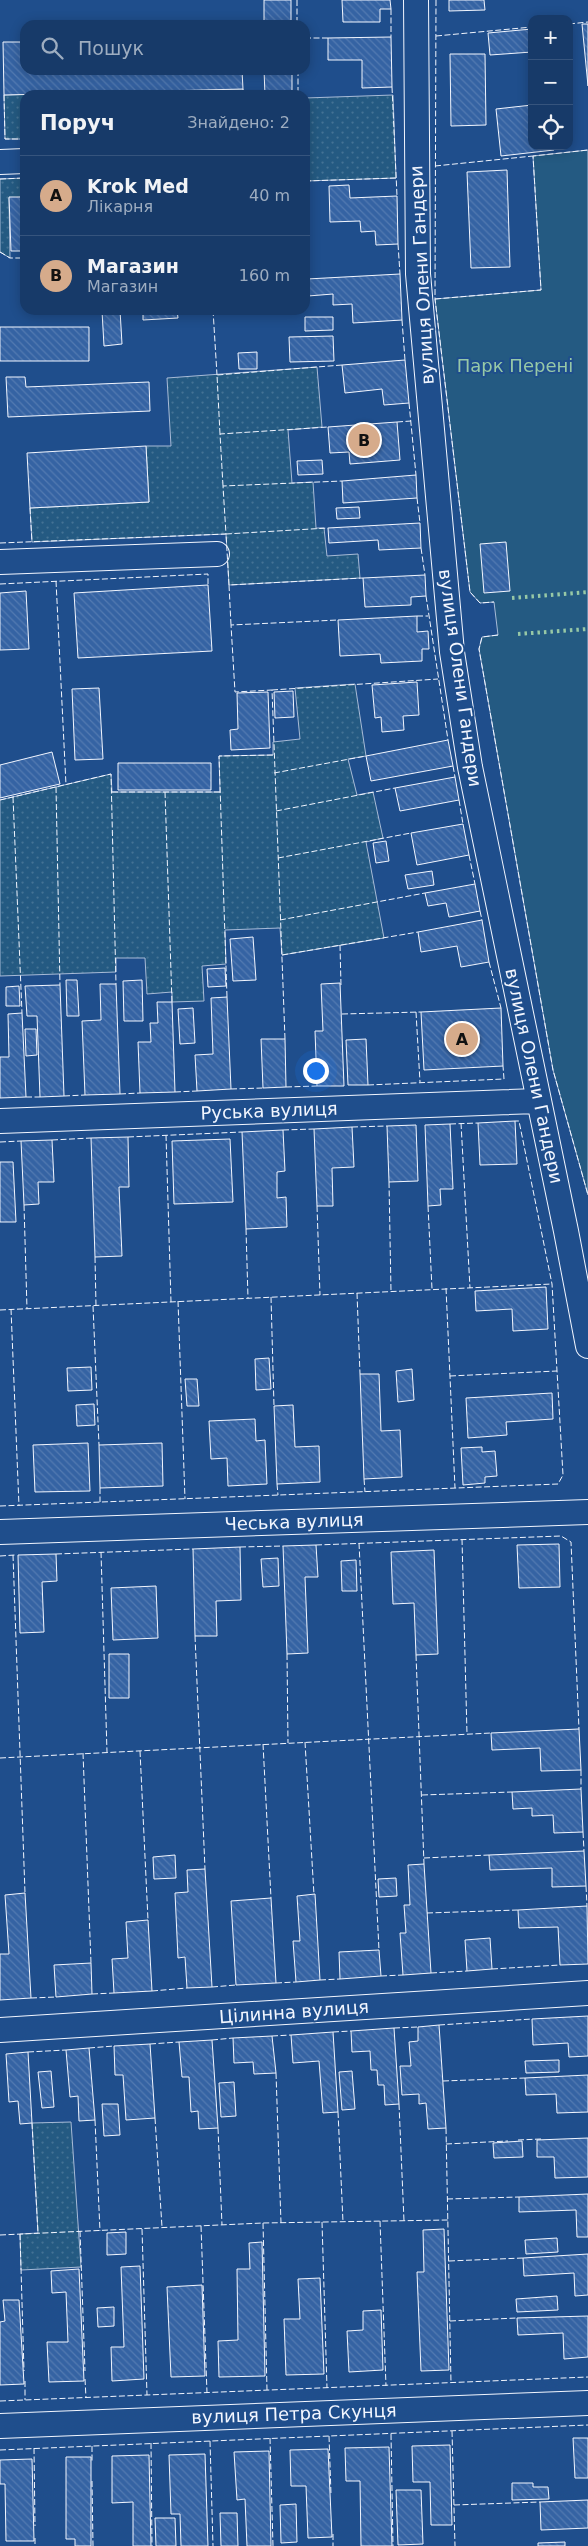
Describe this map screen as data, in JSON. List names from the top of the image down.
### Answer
{
  "streets": {
    "street": [
      "вулиця Олени Гандери",
      "Руська вулиця",
      "Чеська вулиця",
      "Цілинна вулиця",
      "вулиця Петра Скунця"
    ]
  },
  "crossings": [
    ["вулиця Олени Гандери", "Руська вулиця"]
  ],
  "parks": ["Парк Перені"],
  "page": {
    "map_buttons": ["+", "−"],
    "search": "Пошук",
    "heading": ["Поруч", "Знайдено: 2"],
    "list": [
      {
        "mark": "A",
        "name": "Krok Med",
        "note": "Лікарня",
        "value": "40 m"
      },
      {
        "mark": "B",
        "name": "Магазин",
        "note": "Магазин",
        "value": "160 m"
      }
    ],
    "pins": ["B", "A"]
  }
}
